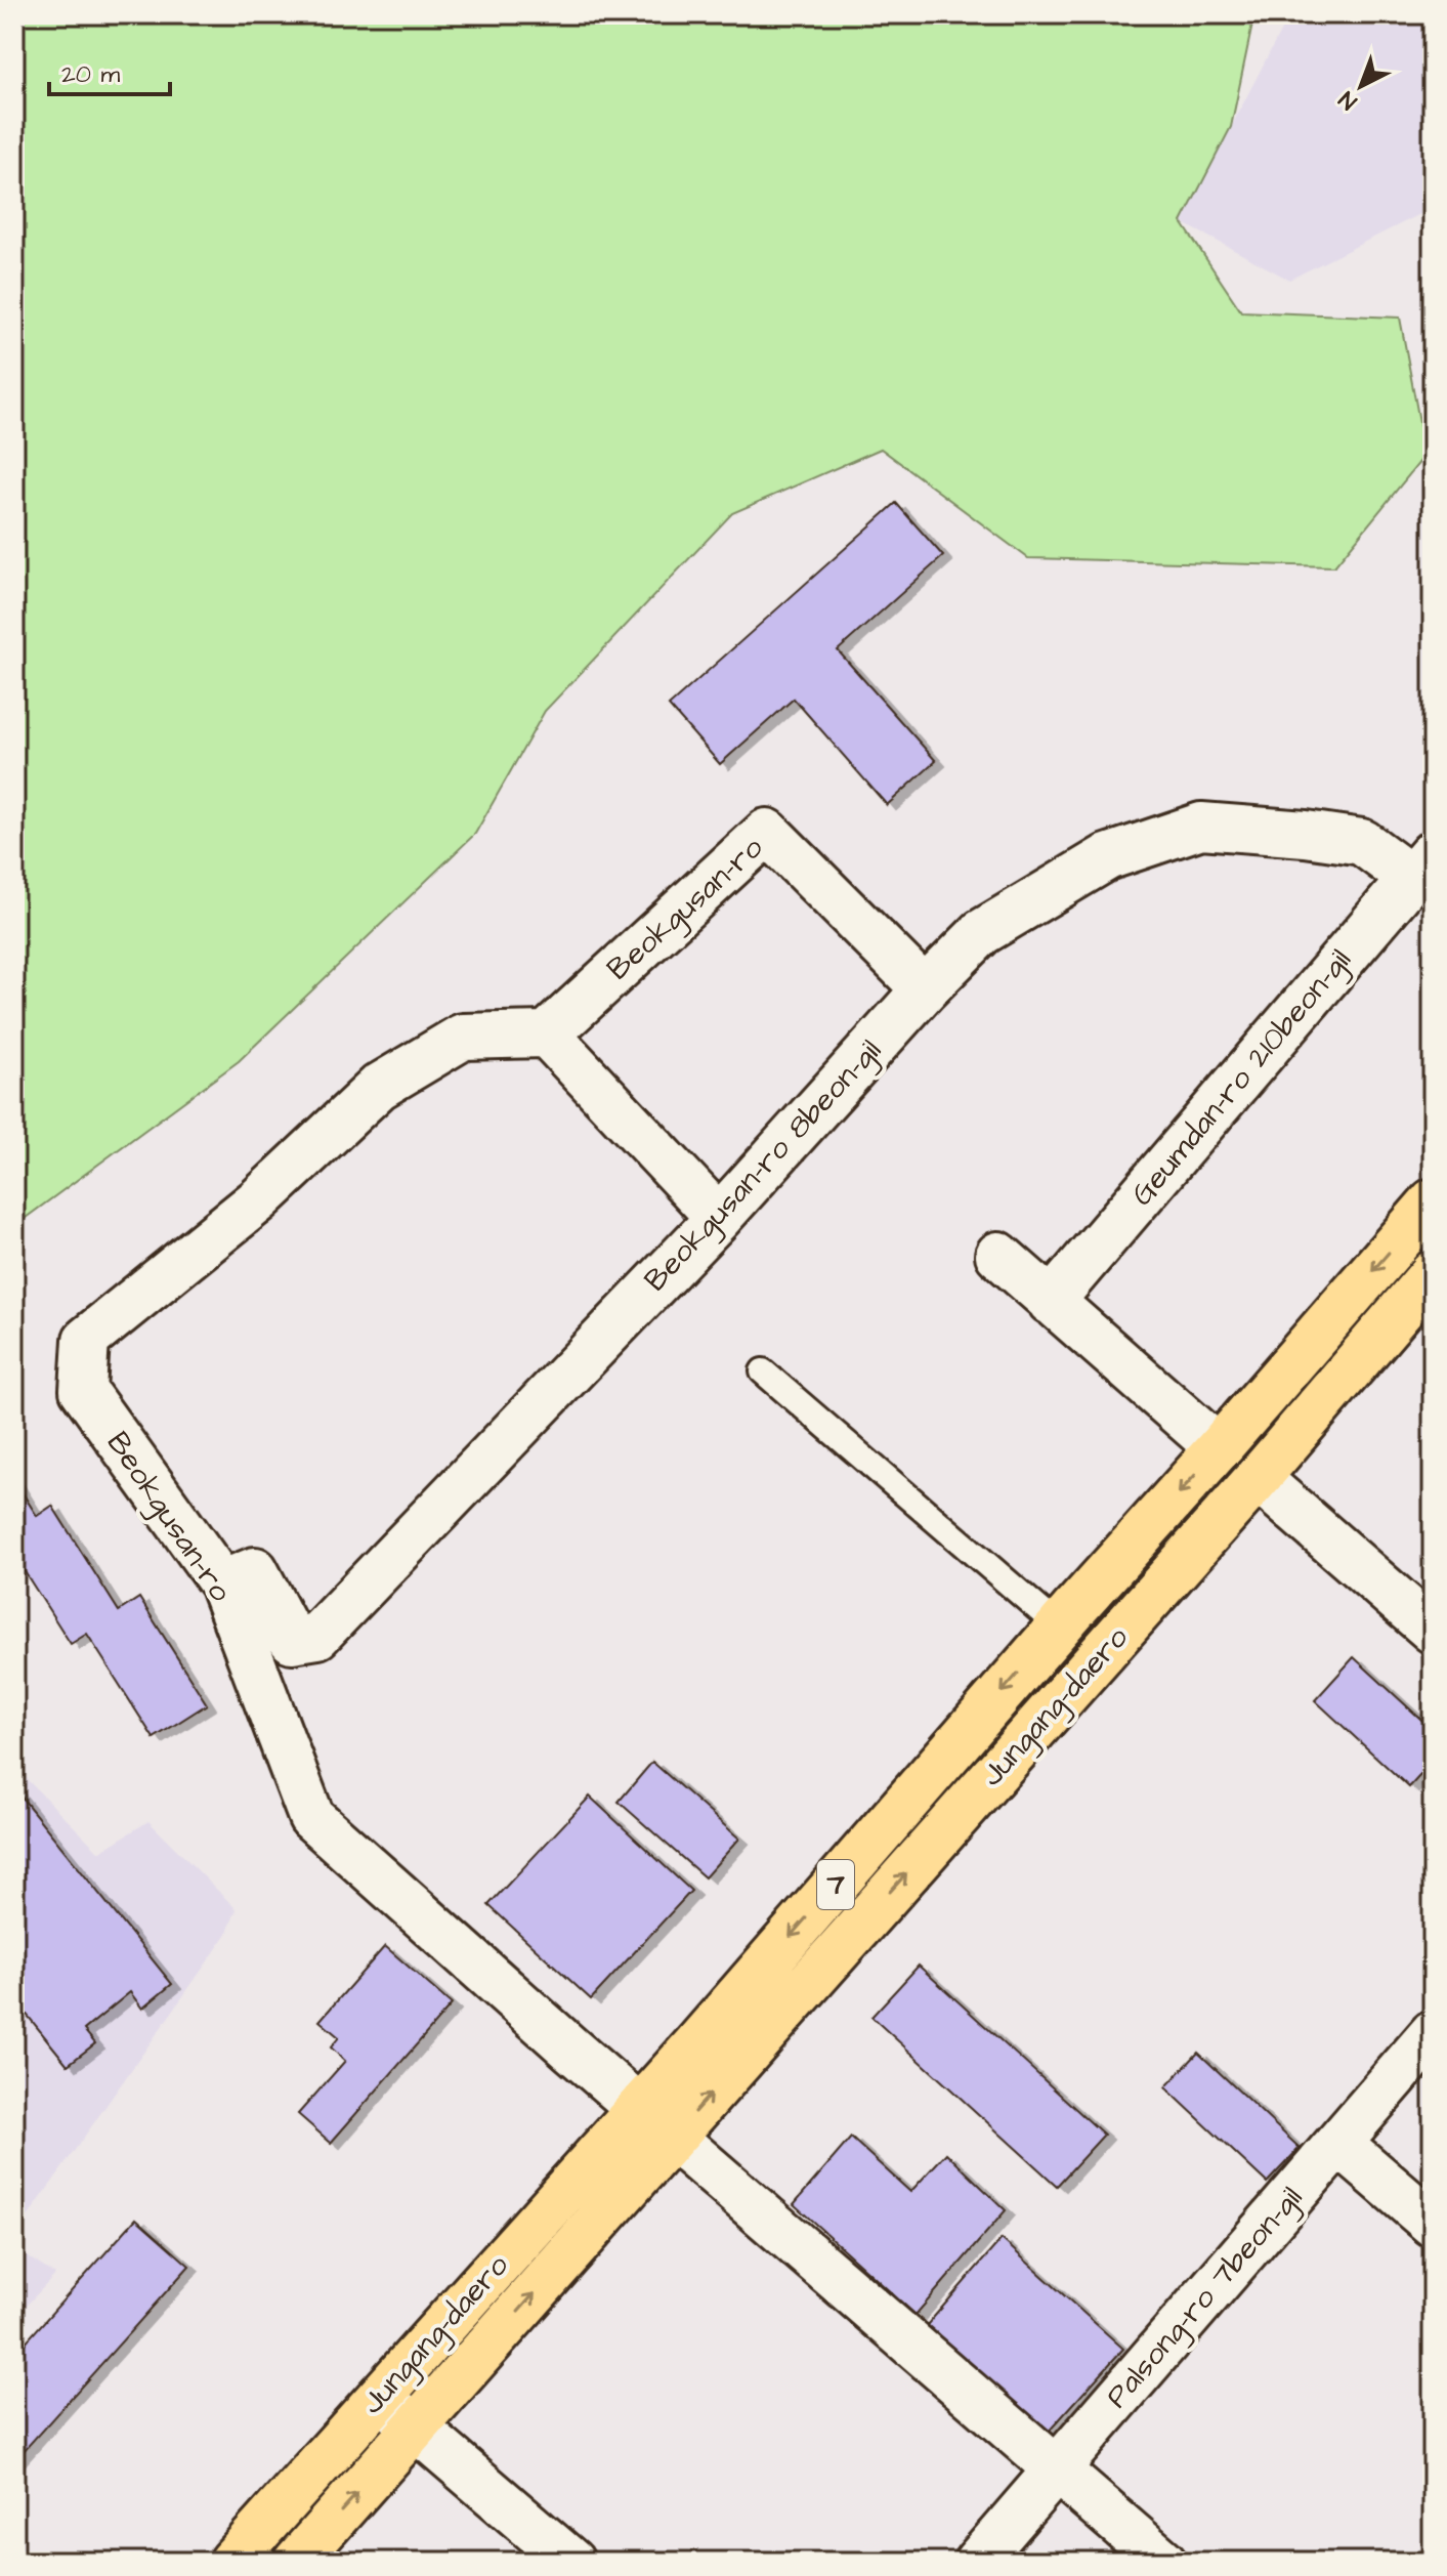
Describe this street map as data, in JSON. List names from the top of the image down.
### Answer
{
  "streets": {
    "main road": ["Jungang-daero", "7"],
    "street": [
      "Beokgusan-ro",
      "Geumdan-ro 210beon-gil",
      "Beokgusan-ro 8beon-gil",
      "Palsong-ro 7beon-gil"
    ]
  },
  "crossings": [
    ["Beokgusan-ro", "Beokgusan-ro 8beon-gil"],
    ["Beokgusan-ro", "Jungang-daero"],
    ["Geumdan-ro 210beon-gil", "Beokgusan-ro 8beon-gil"]
  ],
  "scale_bar": "20 m",
  "north": "bottom left"
}
